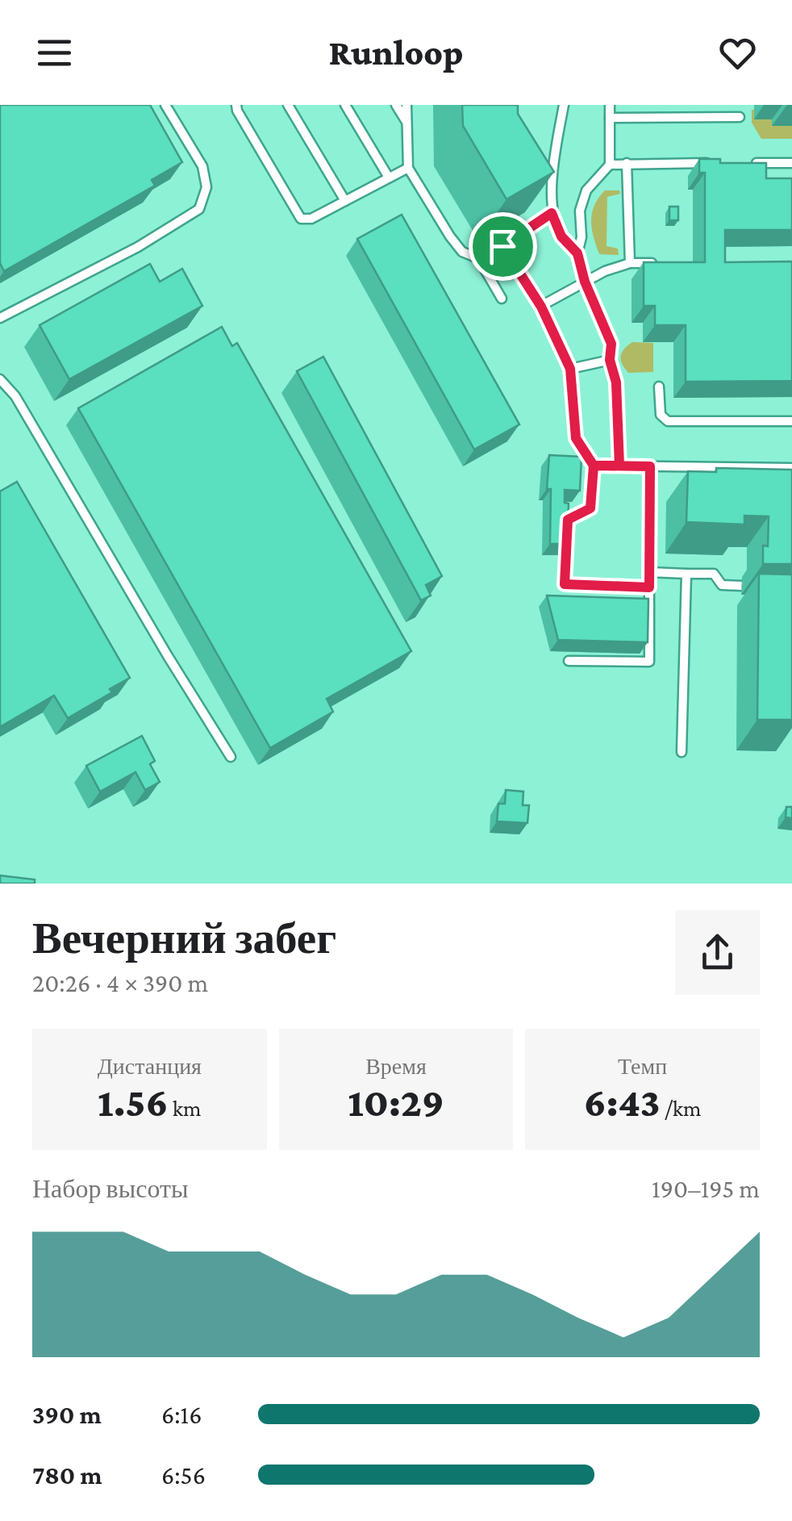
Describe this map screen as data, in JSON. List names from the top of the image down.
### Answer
{
  "page": {
    "header": "Runloop",
    "heading": ["Вечерний забег", "20:26 · 4 × 390 m"],
    "stats": [
      ["Дистанция", "1.56 km"],
      ["Время", "10:29"],
      ["Темп", "6:43 /km"]
    ],
    "chart": ["Набор высоты", "190–195 m"],
    "list": [
      {
        "name": "390 m",
        "note": "6:16"
      },
      {
        "name": "780 m",
        "note": "6:56"
      }
    ]
  }
}
